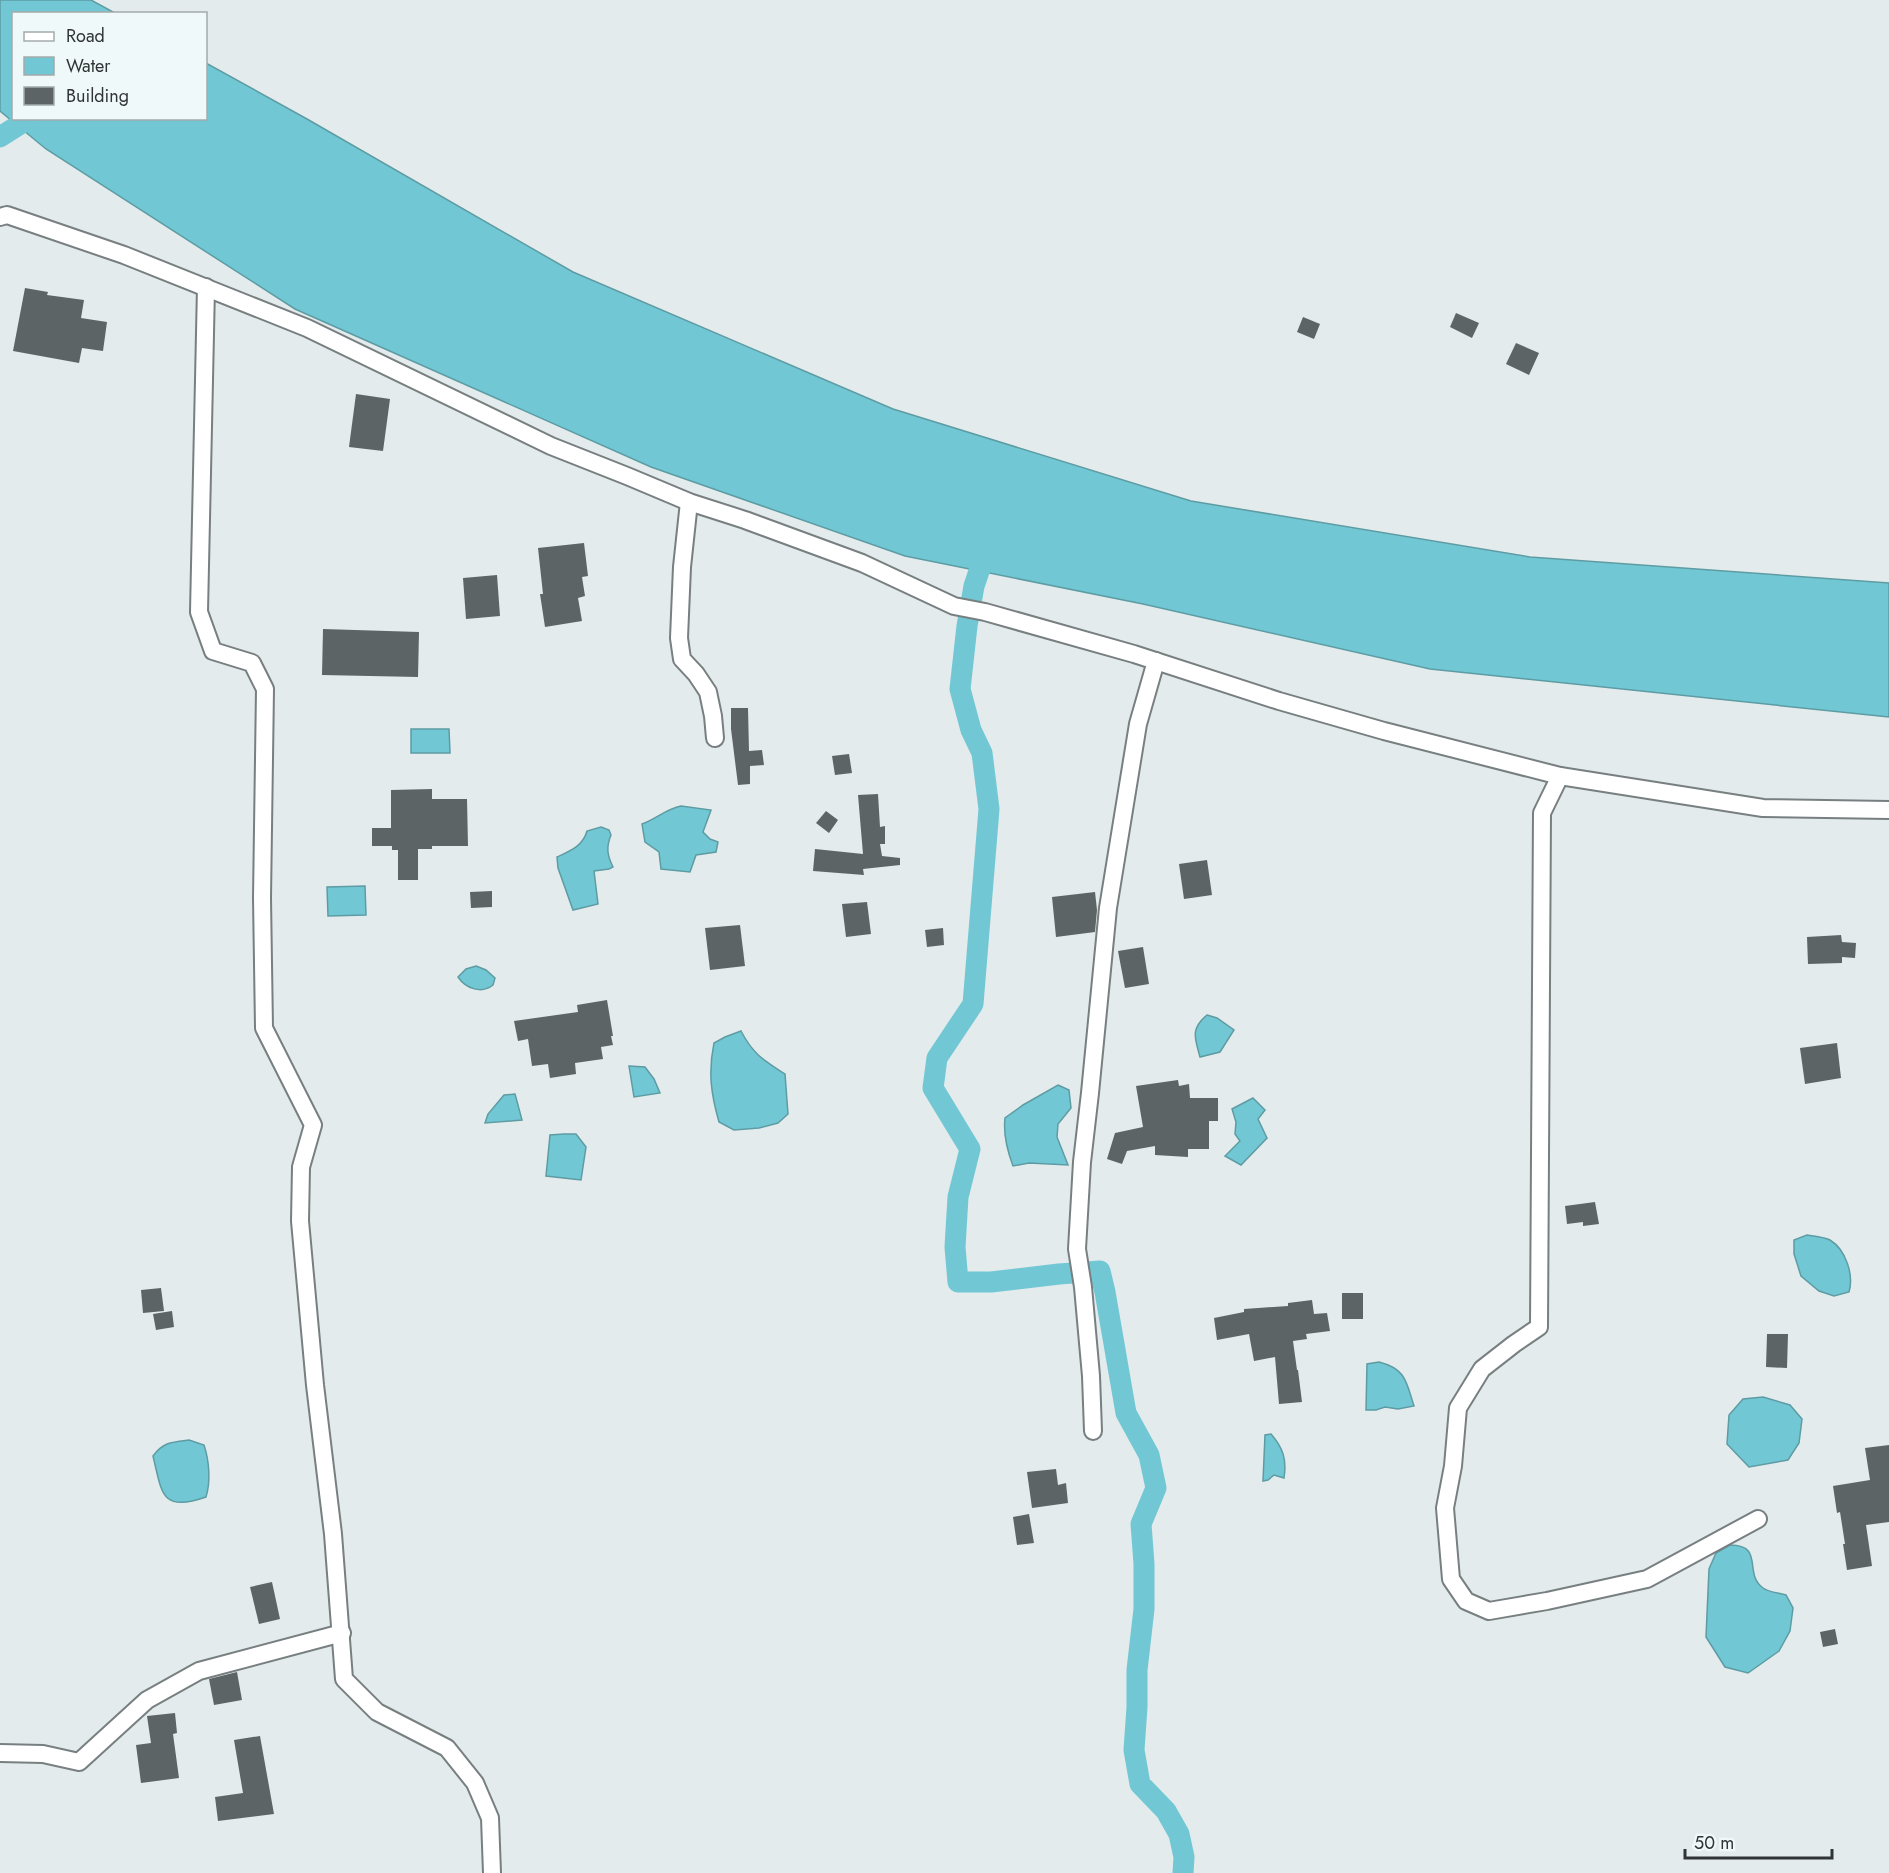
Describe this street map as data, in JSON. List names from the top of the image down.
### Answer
{
  "legend": ["Road", "Water", "Building"],
  "scale_bar": "50 m"
}
